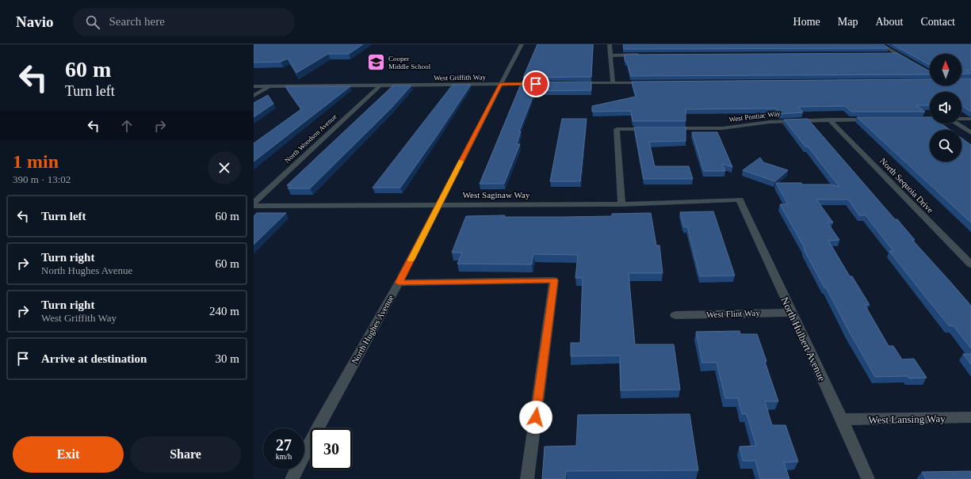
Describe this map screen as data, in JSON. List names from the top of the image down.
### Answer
{
  "streets": {
    "street": [
      "West Griffith Way",
      "West Pontiac Way",
      "North Woodson Avenue",
      "North Sequoia Drive",
      "West Saginaw Way",
      "West Flint Way",
      "North Hughes Avenue",
      "North Hulbert Avenue",
      "West Lansing Way"
    ]
  },
  "crossings": [
    ["West Griffith Way", "North Woodson Avenue"],
    ["West Griffith Way", "North Hughes Avenue"],
    ["West Pontiac Way", "North Sequoia Drive"],
    ["West Saginaw Way", "North Hughes Avenue"],
    ["West Saginaw Way", "North Hulbert Avenue"],
    ["West Flint Way", "North Hulbert Avenue"],
    ["North Hulbert Avenue", "West Lansing Way"]
  ],
  "places": {
    "school or university": ["Cooper Middle School"]
  },
  "north": "top",
  "page": {
    "header": "Navio",
    "search": "Search here",
    "nav": [
      "Home",
      "Map",
      "About",
      "Contact"
    ],
    "turn": ["60 m", "Turn left"],
    "heading": ["1 min", "390 m · 13:02"],
    "list": [
      {
        "name": "Turn left",
        "value": "60 m"
      },
      {
        "name": "Turn right",
        "note": "North Hughes Avenue",
        "value": "60 m"
      },
      {
        "name": "Turn right",
        "note": "West Griffith Way",
        "value": "240 m"
      },
      {
        "name": "Arrive at destination",
        "value": "30 m"
      }
    ],
    "speed": "27 km/h",
    "limit": "30",
    "buttons": ["Exit", "Share"]
  }
}
